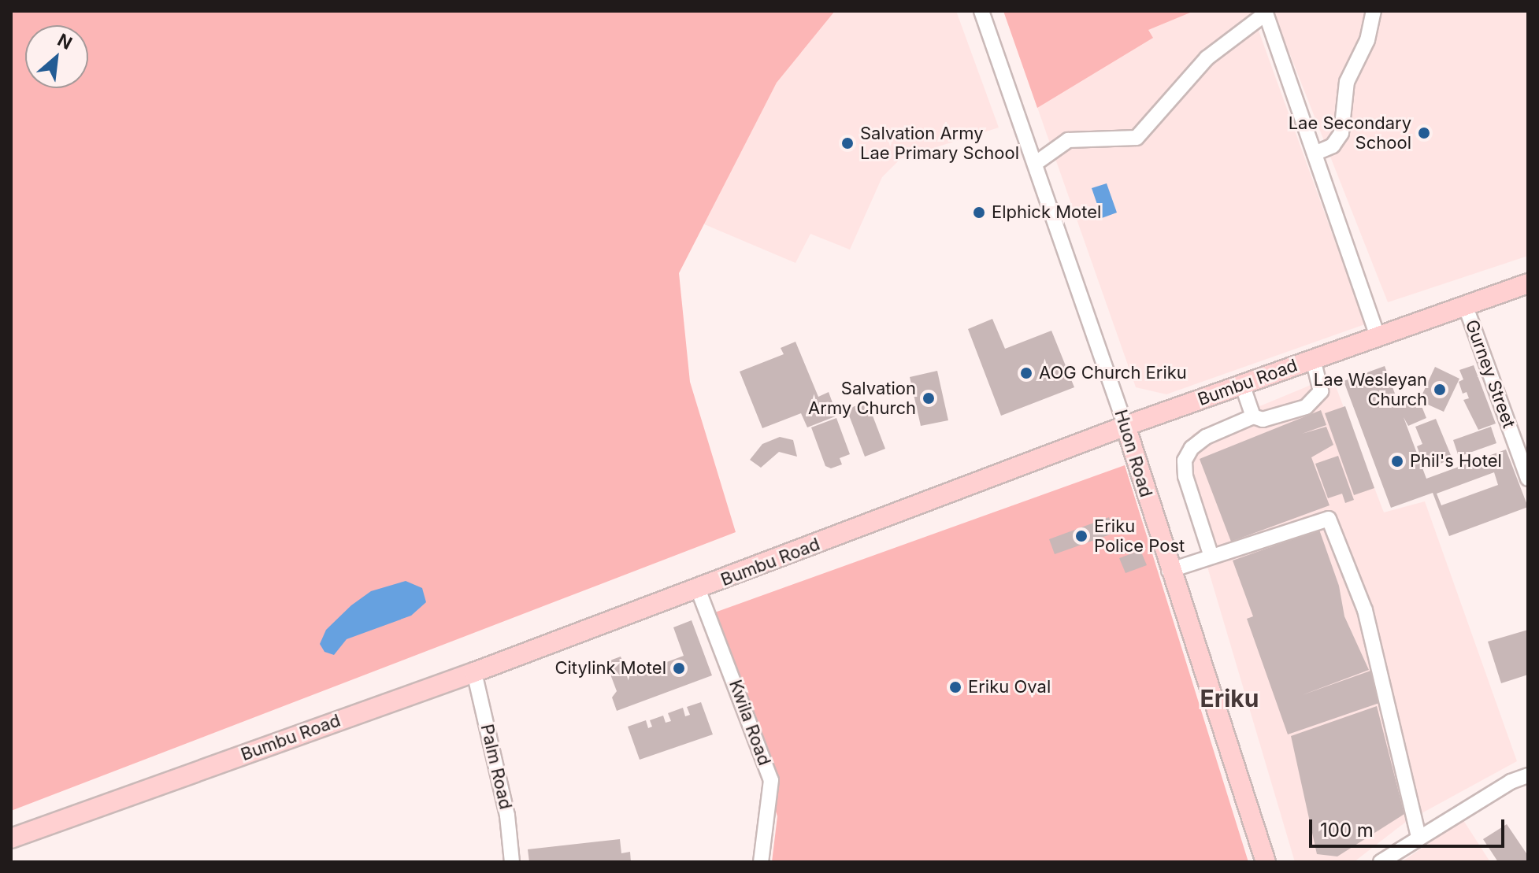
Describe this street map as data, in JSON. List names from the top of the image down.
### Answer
{
  "streets": {
    "main road": ["Bumbu Road", "Huon Road"],
    "street": ["Gurney Street", "Kwila Road", "Palm Road"]
  },
  "crossings": [
    ["Gurney Street", "Bumbu Road"],
    ["Bumbu Road", "Huon Road"],
    ["Bumbu Road", "Kwila Road"],
    ["Bumbu Road", "Palm Road"]
  ],
  "districts": ["Eriku"],
  "places": [
    "Lae Secondary School",
    "Salvation Army Lae Primary School",
    "Elphick Motel",
    "AOG Church Eriku",
    "Lae Wesleyan Church",
    "Salvation Army Church",
    "Phil's Hotel",
    "Eriku Police Post",
    "Citylink Motel",
    "Eriku Oval"
  ],
  "scale_bar": "100 m",
  "north": "top right"
}
